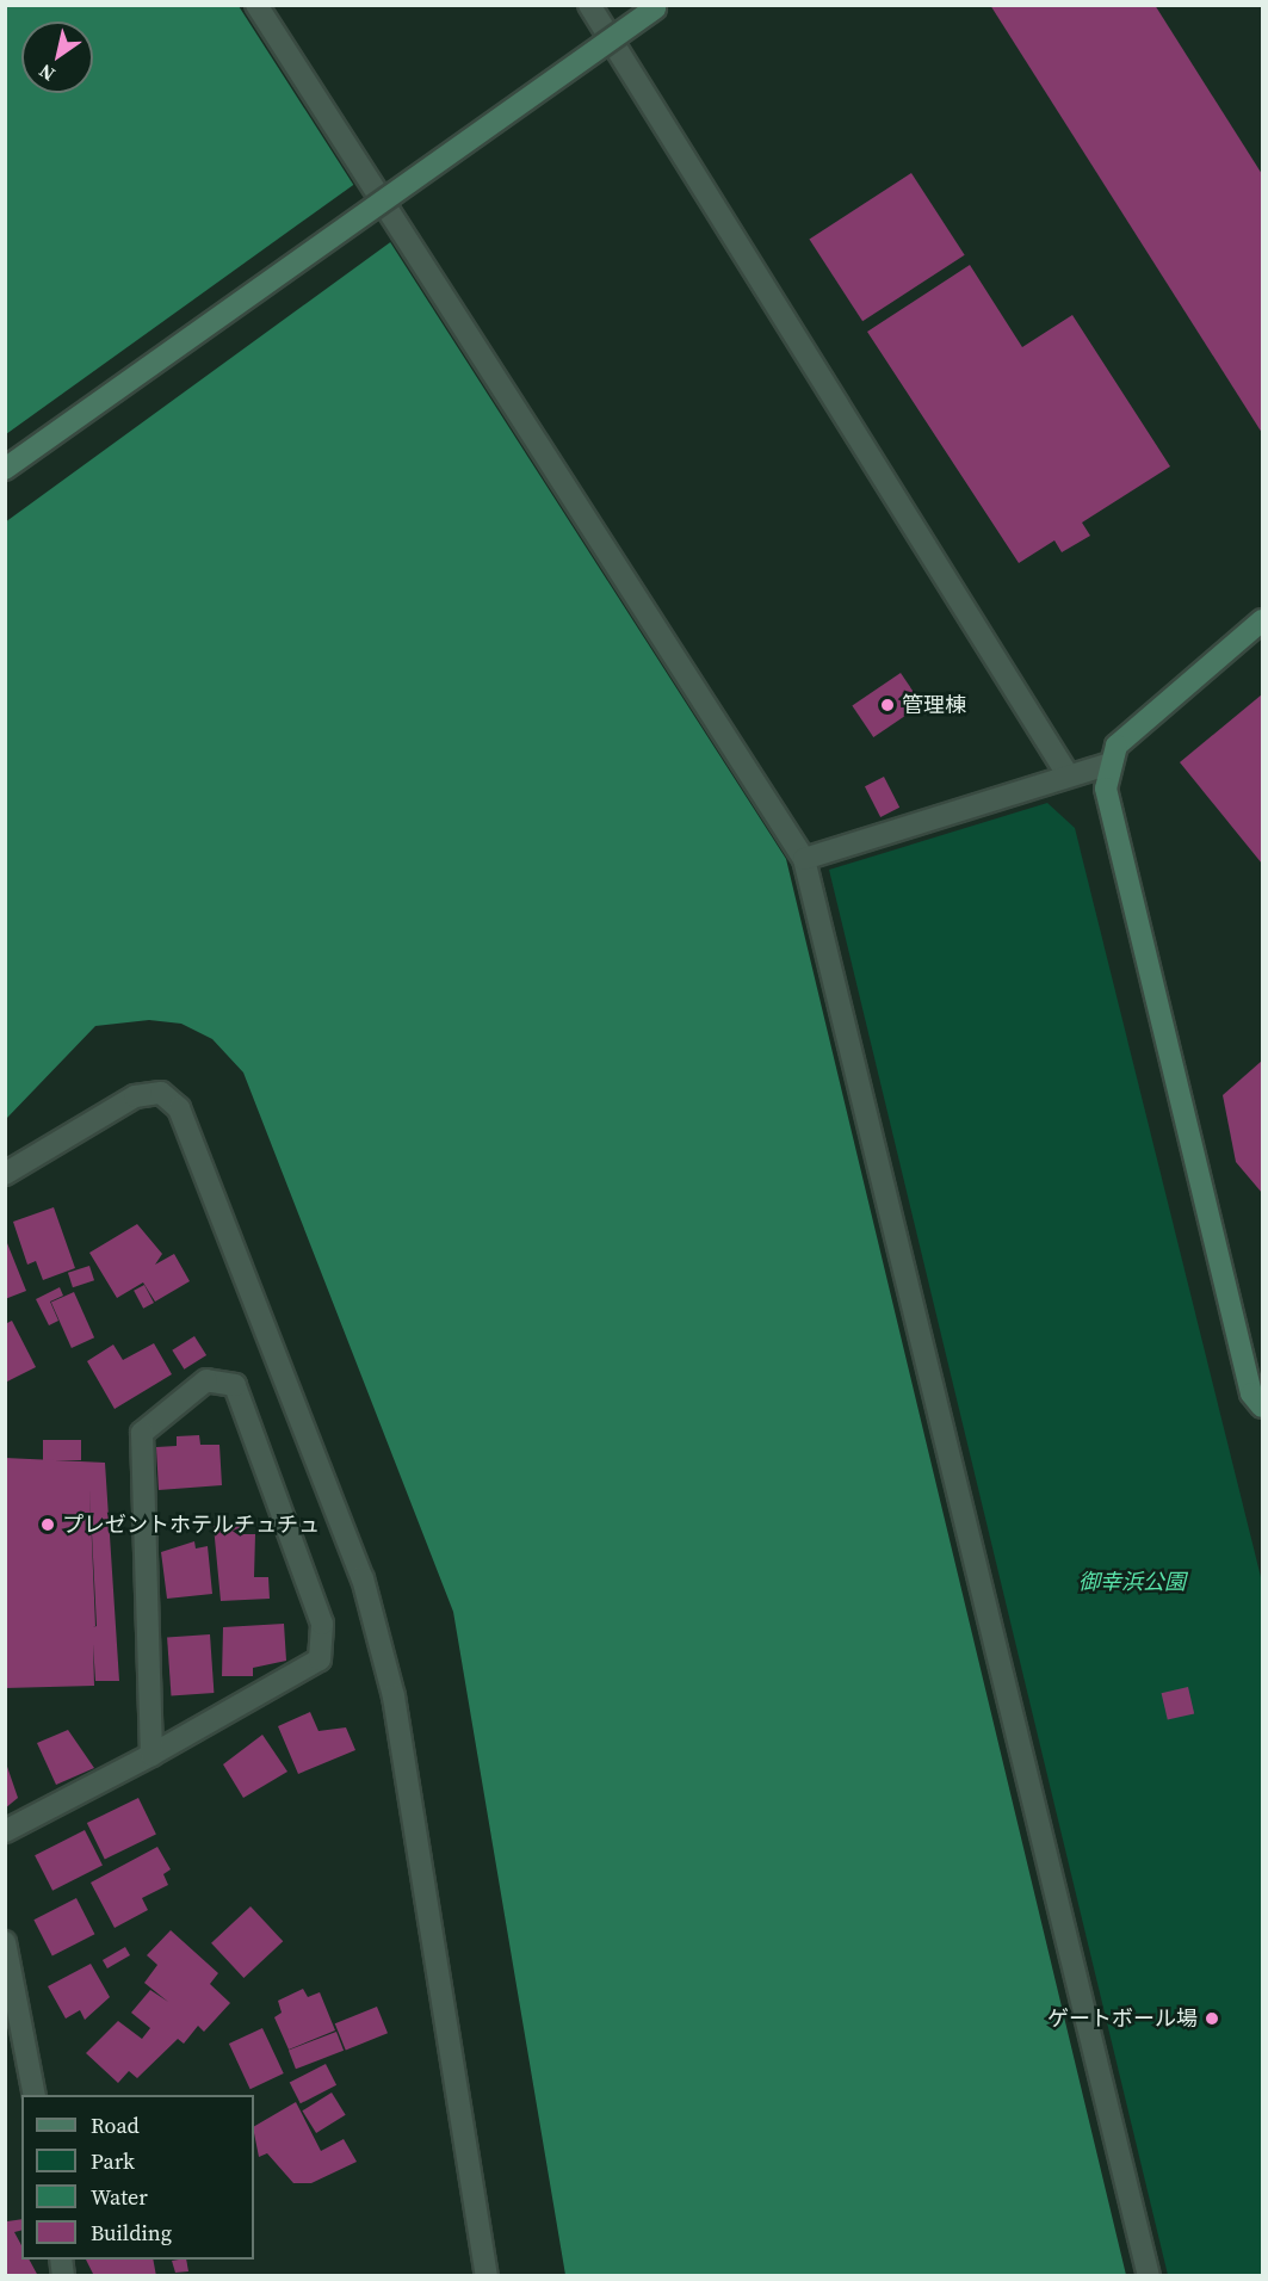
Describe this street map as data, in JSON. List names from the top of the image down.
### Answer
{
  "parks": ["御幸浜公園"],
  "places": ["管理棟", "プレゼントホテルチュチュ", "ゲートボール場"],
  "legend": [
    "Road",
    "Park",
    "Water",
    "Building"
  ],
  "north": "bottom left"
}
